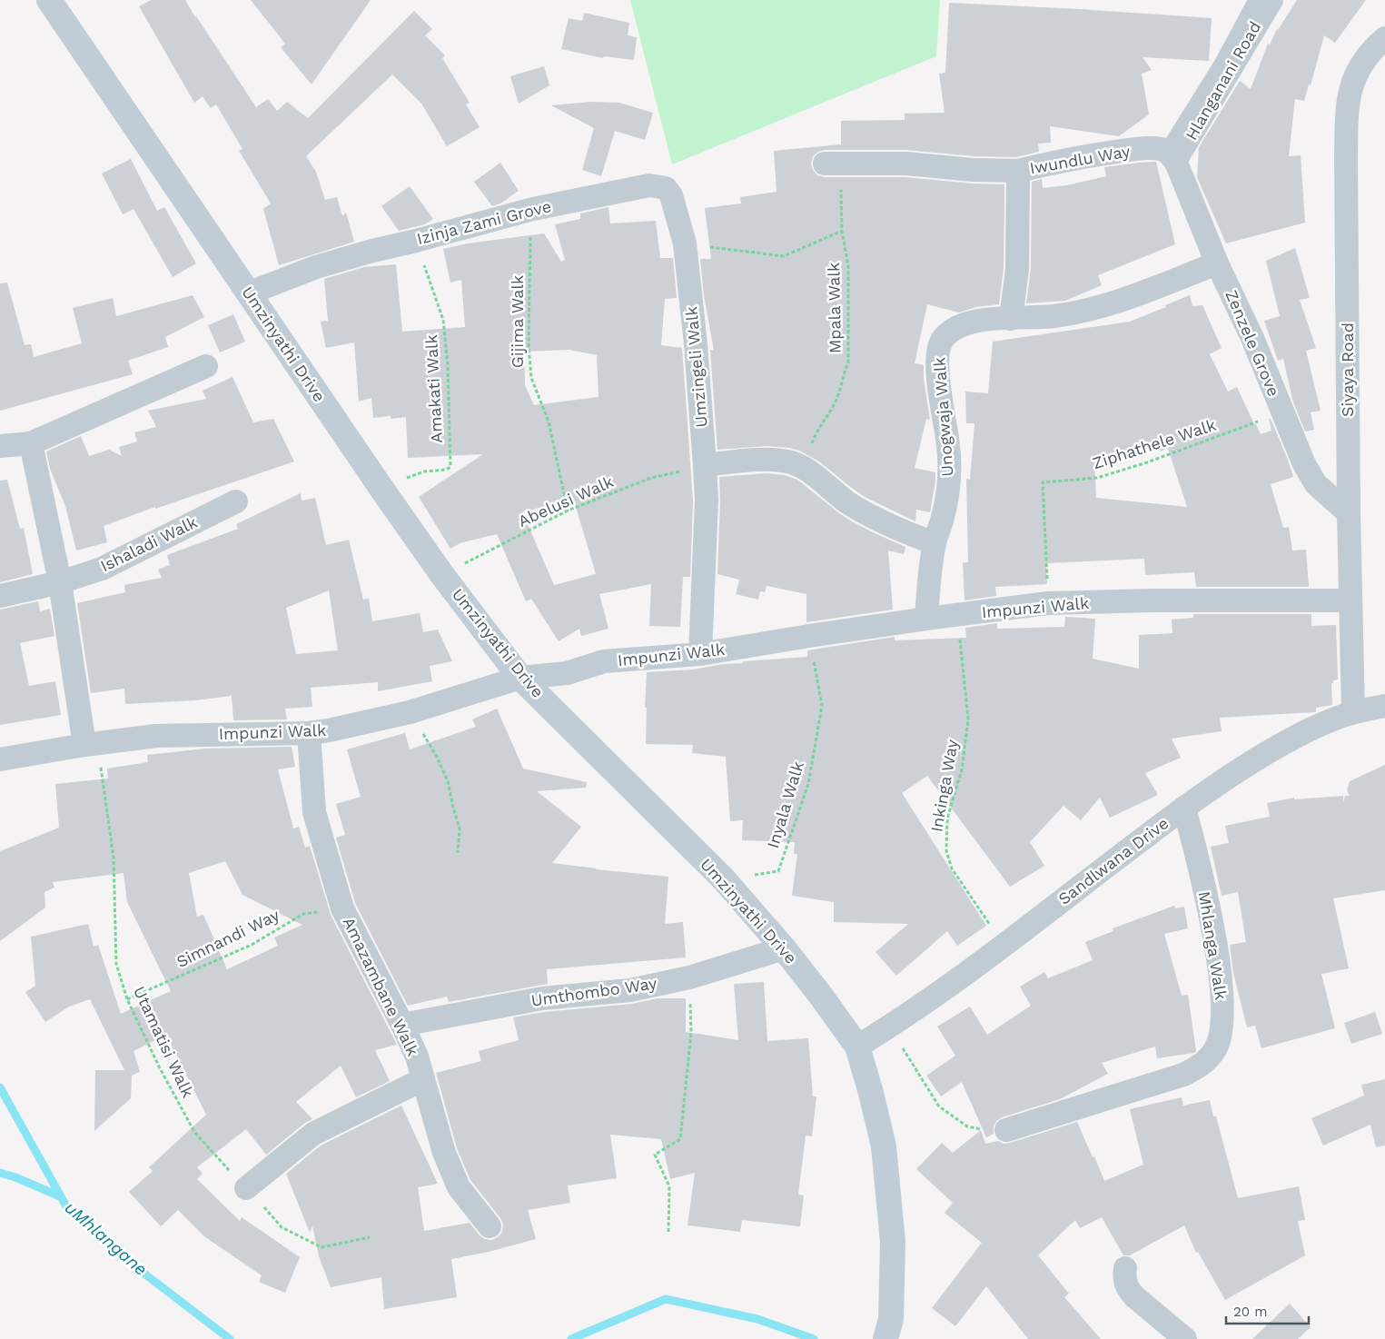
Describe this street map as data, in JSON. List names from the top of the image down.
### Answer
{
  "streets": {
    "street": [
      "Hlanganani Road",
      "Iwundlu Way",
      "Izinja Zami Grove",
      "Zenzele Grove",
      "Umzinyathi Drive",
      "Umzingeli Walk",
      "Siyaya Road",
      "Unogwaja Walk",
      "Ishaladi Walk",
      "Impunzi Walk",
      "Sandlwana Drive",
      "Mhlanga Walk",
      "Amazambane Walk",
      "Umthombo Way"
    ],
    "path": [
      "Mpala Walk",
      "Gijima Walk",
      "Amakati Walk",
      "Ziphathele Walk",
      "Abelusi Walk",
      "Inkinga Way",
      "Inyala Walk",
      "Simnandi Way",
      "Utamatisi Walk"
    ]
  },
  "crossings": [
    ["Hlanganani Road", "Iwundlu Way"],
    ["Hlanganani Road", "Zenzele Grove"],
    ["Iwundlu Way", "Zenzele Grove"],
    ["Iwundlu Way", "Unogwaja Walk"],
    ["Izinja Zami Grove", "Gijima Walk"],
    ["Izinja Zami Grove", "Umzinyathi Drive"],
    ["Izinja Zami Grove", "Umzingeli Walk"],
    ["Izinja Zami Grove", "Amakati Walk"],
    ["Gijima Walk", "Abelusi Walk"],
    ["Zenzele Grove", "Siyaya Road"],
    ["Zenzele Grove", "Unogwaja Walk"],
    ["Zenzele Grove", "Ziphathele Walk"],
    ["Umzinyathi Drive", "Amakati Walk"],
    ["Umzinyathi Drive", "Abelusi Walk"],
    ["Umzinyathi Drive", "Impunzi Walk"],
    ["Umzinyathi Drive", "Inyala Walk"],
    ["Umzinyathi Drive", "Sandlwana Drive"],
    ["Umzinyathi Drive", "Umthombo Way"],
    ["Umzingeli Walk", "Abelusi Walk"],
    ["Umzingeli Walk", "Impunzi Walk"],
    ["Siyaya Road", "Impunzi Walk"],
    ["Siyaya Road", "Sandlwana Drive"],
    ["Unogwaja Walk", "Impunzi Walk"],
    ["Ziphathele Walk", "Impunzi Walk"],
    ["Impunzi Walk", "Inkinga Way"],
    ["Impunzi Walk", "Inyala Walk"],
    ["Impunzi Walk", "Amazambane Walk"],
    ["Impunzi Walk", "Utamatisi Walk"],
    ["Inkinga Way", "Sandlwana Drive"],
    ["Sandlwana Drive", "Mhlanga Walk"],
    ["Simnandi Way", "Amazambane Walk"],
    ["Simnandi Way", "Utamatisi Walk"],
    ["Amazambane Walk", "Umthombo Way"]
  ],
  "water": ["uMhlangane"],
  "scale_bar": "20 m"
}
